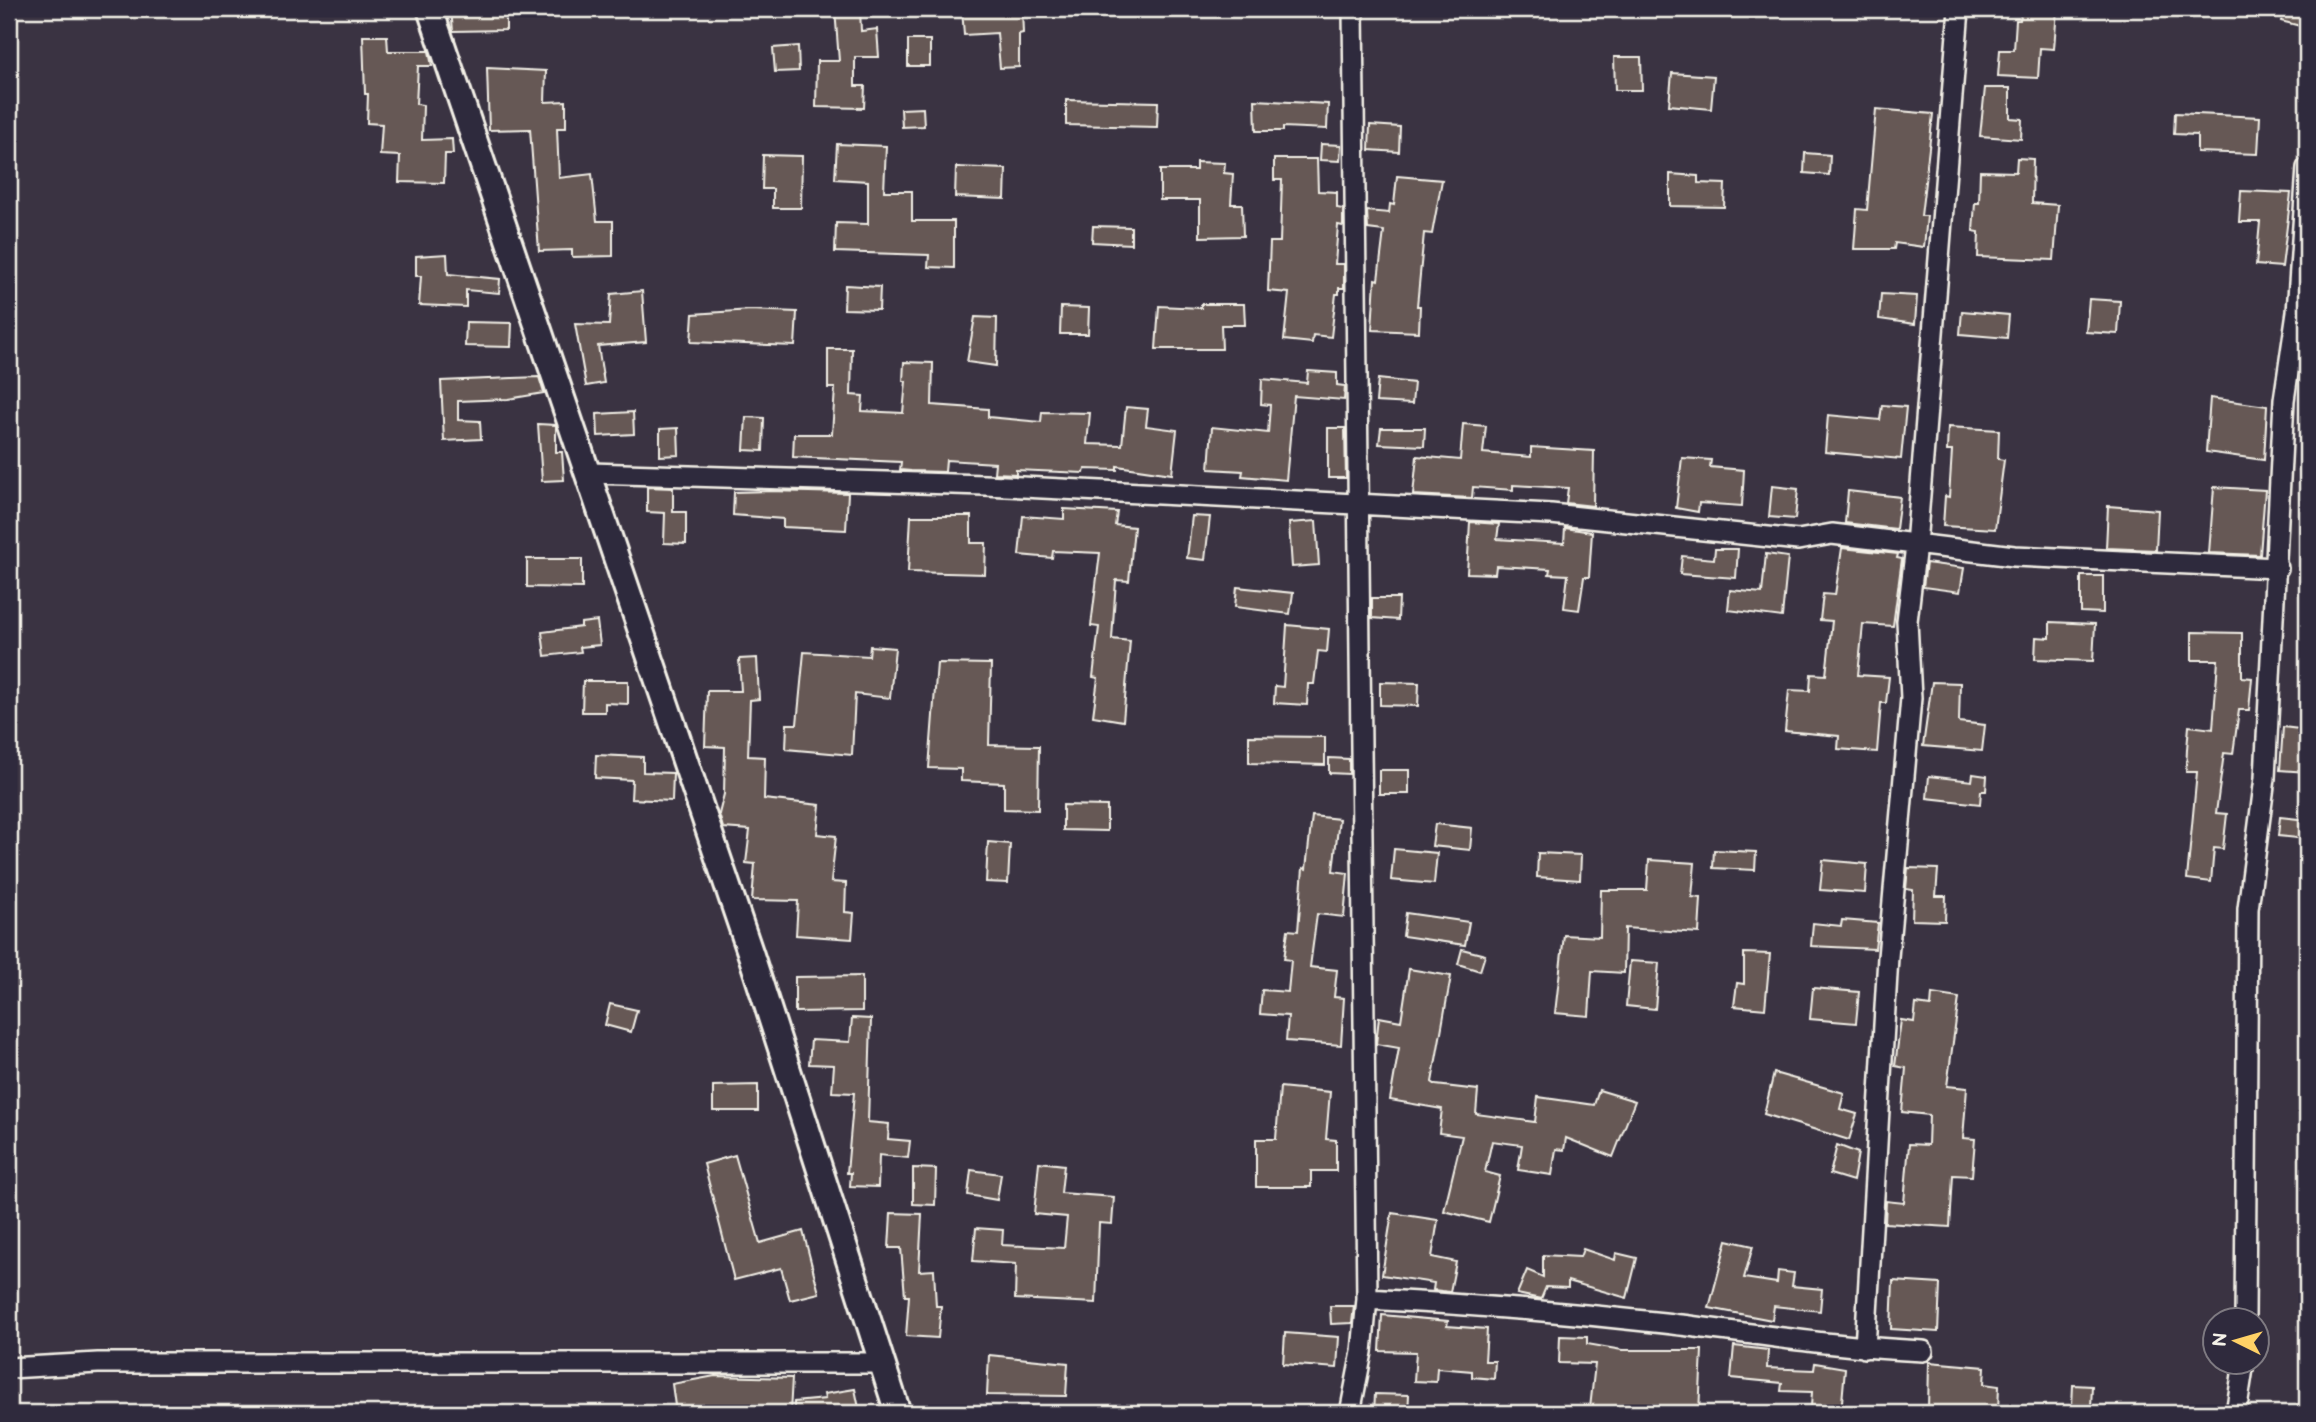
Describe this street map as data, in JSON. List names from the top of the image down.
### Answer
{
  "north": "left"
}
